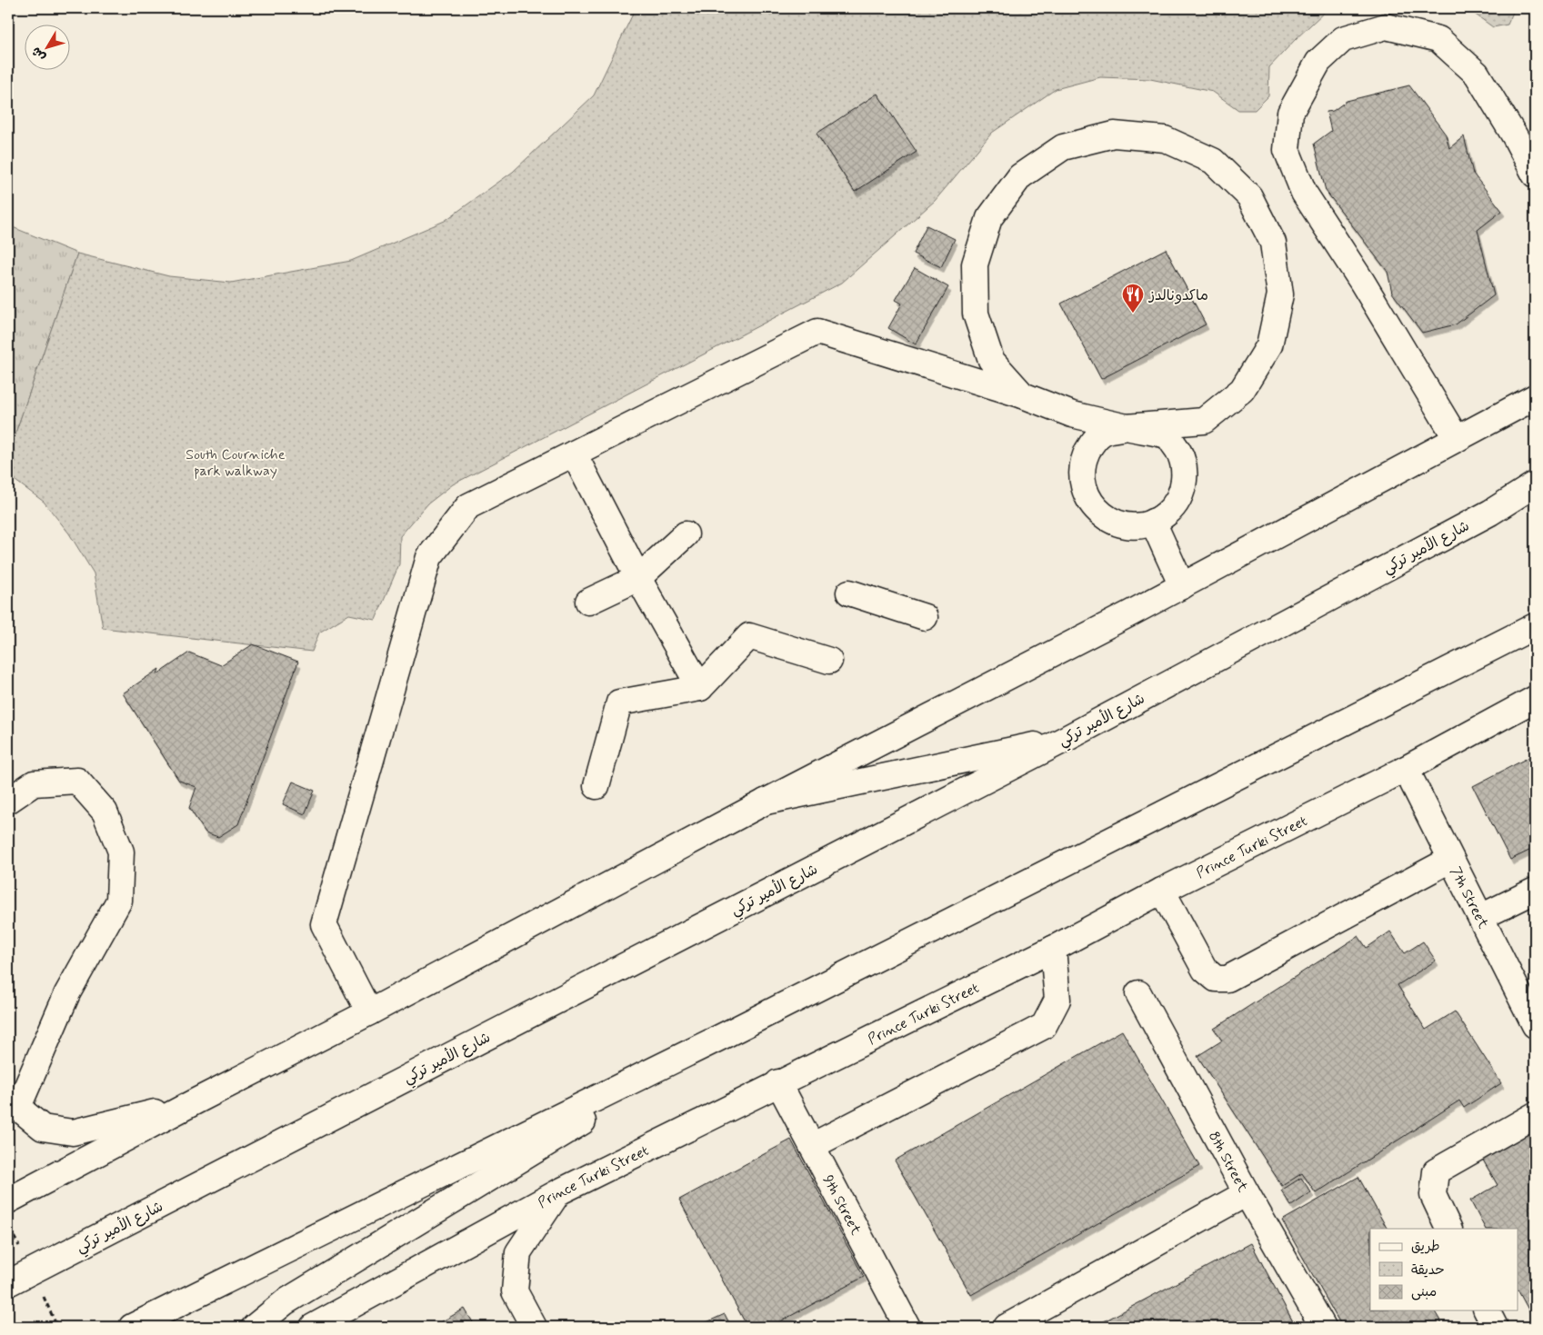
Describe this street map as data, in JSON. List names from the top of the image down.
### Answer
{
  "streets": {
    "street": [
      "شارع الأمير تركي",
      "Prince Turki Street",
      "7th Street",
      "8th Street",
      "9th Street"
    ]
  },
  "crossings": [
    ["Prince Turki Street", "7th Street"],
    ["Prince Turki Street", "9th Street"]
  ],
  "parks": ["South Courniche park walkway"],
  "places": {
    "restaurant": ["ماكدونالدز"]
  },
  "legend": ["طريق", "حديقة", "مبنى"],
  "north": "bottom left"
}
